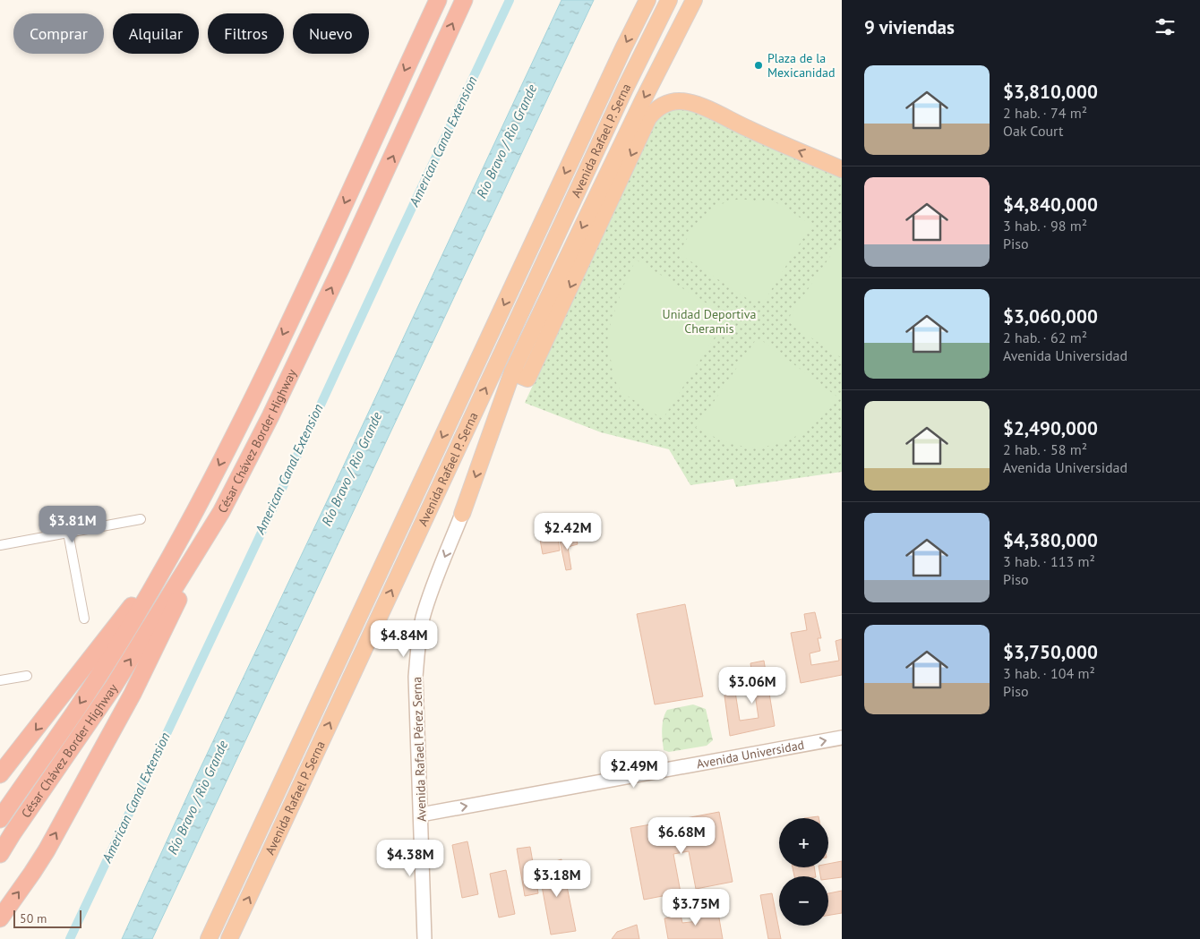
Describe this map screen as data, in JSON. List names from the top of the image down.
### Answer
{
  "streets": {
    "highway": ["Avenida Rafael P. Serna", "César Chávez Border Highway"],
    "main road": ["Avenida Rafael Pérez Serna", "Avenida Universidad"]
  },
  "crossings": [
    ["Avenida Rafael Pérez Serna", "Avenida Universidad"]
  ],
  "one_way": ["Avenida Rafael Pérez Serna", "Avenida Universidad"],
  "water": ["American Canal Extension", "Río Bravo / Rio Grande"],
  "parks": ["Unidad Deportiva Cheramis"],
  "places": ["Plaza de la Mexicanidad"],
  "scale_bar": "50 m",
  "page": {
    "heading": "9 viviendas",
    "chip": [
      "Comprar",
      "Alquilar",
      "Filtros",
      "Nuevo"
    ],
    "list": [
      {
        "name": "$3,810,000",
        "note": "2 hab. · 74 m² · Oak Court"
      },
      {
        "name": "$4,840,000",
        "note": "3 hab. · 98 m² · Piso"
      },
      {
        "name": "$3,060,000",
        "note": "2 hab. · 62 m² · Avenida Universidad"
      },
      {
        "name": "$2,490,000",
        "note": "2 hab. · 58 m² · Avenida Universidad"
      },
      {
        "name": "$4,380,000",
        "note": "3 hab. · 113 m² · Piso"
      },
      {
        "name": "$3,750,000",
        "note": "3 hab. · 104 m² · Piso"
      }
    ],
    "price": [
      "$3.81M",
      "$2.42M",
      "$4.84M",
      "$3.06M",
      "$2.49M",
      "$6.68M",
      "$4.38M",
      "$3.18M",
      "$3.75M"
    ],
    "map_buttons": ["+", "−"],
    "scale": "50 m"
  }
}
